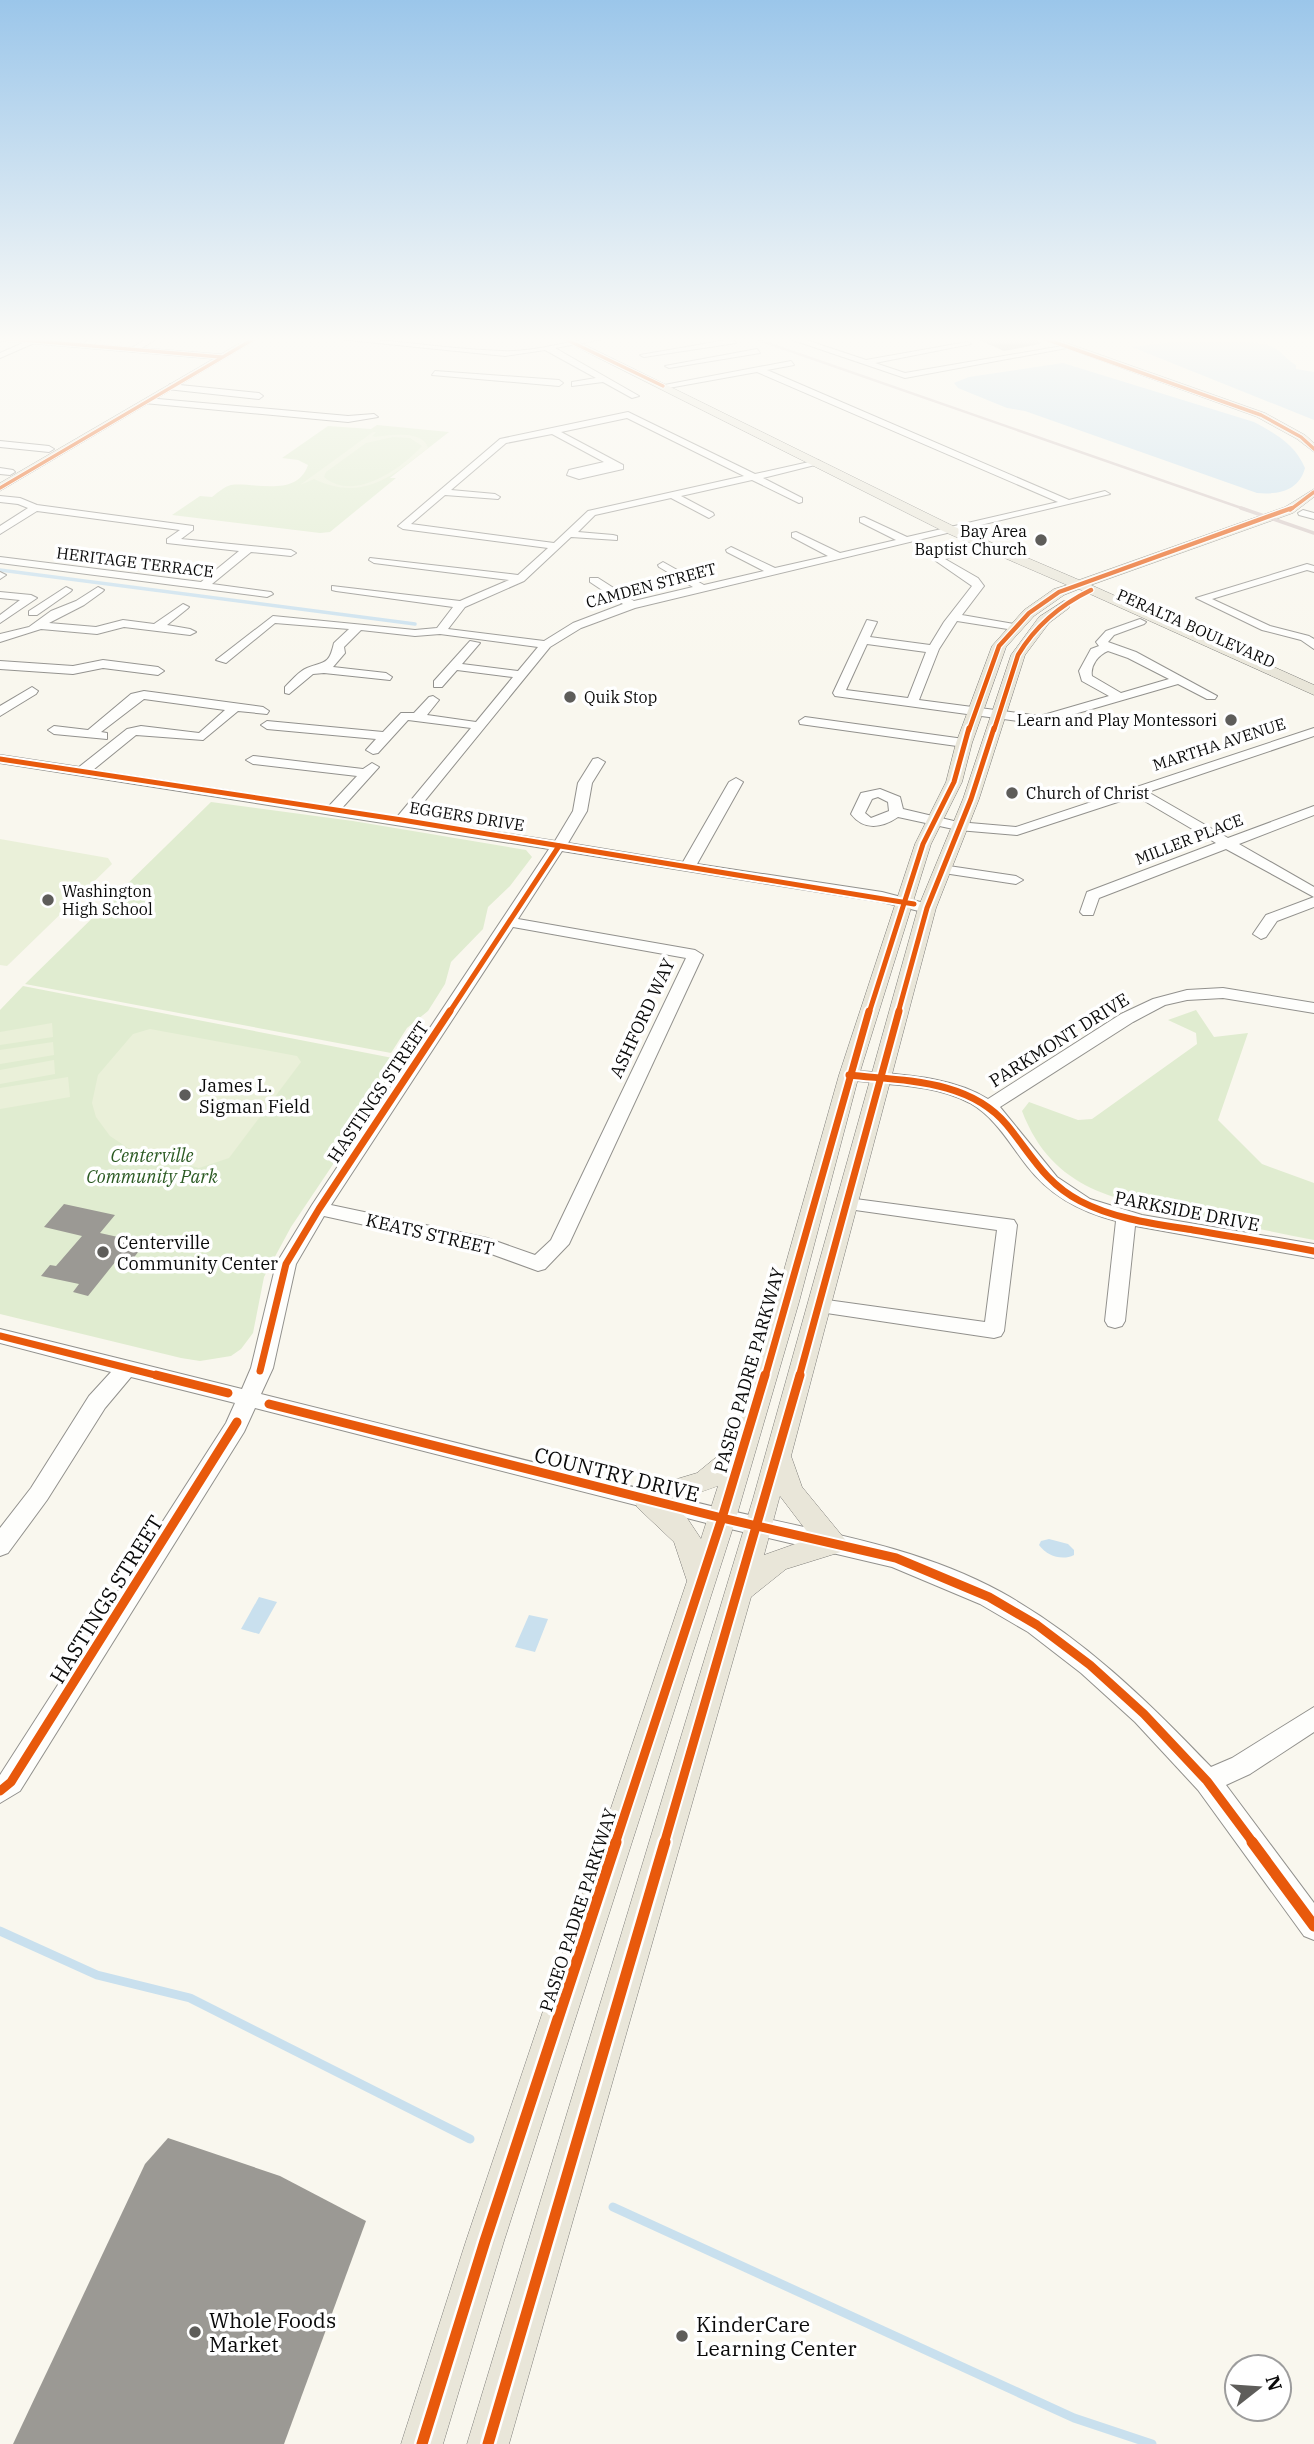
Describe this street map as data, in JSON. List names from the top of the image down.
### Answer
{
  "streets": {
    "main road": ["PERALTA BOULEVARD", "PASEO PADRE PARKWAY"],
    "street": [
      "HERITAGE TERRACE",
      "CAMDEN STREET",
      "MARTHA AVENUE",
      "EGGERS DRIVE",
      "MILLER PLACE",
      "ASHFORD WAY",
      "PARKMONT DRIVE",
      "HASTINGS STREET",
      "PARKSIDE DRIVE",
      "KEATS STREET",
      "COUNTRY DRIVE"
    ]
  },
  "crossings": [
    ["CAMDEN STREET", "PERALTA BOULEVARD"],
    ["CAMDEN STREET", "EGGERS DRIVE"],
    ["PERALTA BOULEVARD", "PASEO PADRE PARKWAY"],
    ["MARTHA AVENUE", "PASEO PADRE PARKWAY"],
    ["EGGERS DRIVE", "HASTINGS STREET"],
    ["EGGERS DRIVE", "PASEO PADRE PARKWAY"],
    ["ASHFORD WAY", "HASTINGS STREET"],
    ["ASHFORD WAY", "KEATS STREET"],
    ["PARKMONT DRIVE", "PARKSIDE DRIVE"],
    ["HASTINGS STREET", "KEATS STREET"],
    ["HASTINGS STREET", "COUNTRY DRIVE"],
    ["PARKSIDE DRIVE", "PASEO PADRE PARKWAY"],
    ["PASEO PADRE PARKWAY", "COUNTRY DRIVE"]
  ],
  "parks": ["Centerville Community Park"],
  "places": [
    "Bay Area Baptist Church",
    "Quik Stop",
    "Learn and Play Montessori",
    "Church of Christ",
    "Washington High School",
    "James L. Sigman Field",
    "Centerville Community Center",
    "Whole Foods Market",
    "KinderCare Learning Center"
  ],
  "north": "right"
}
